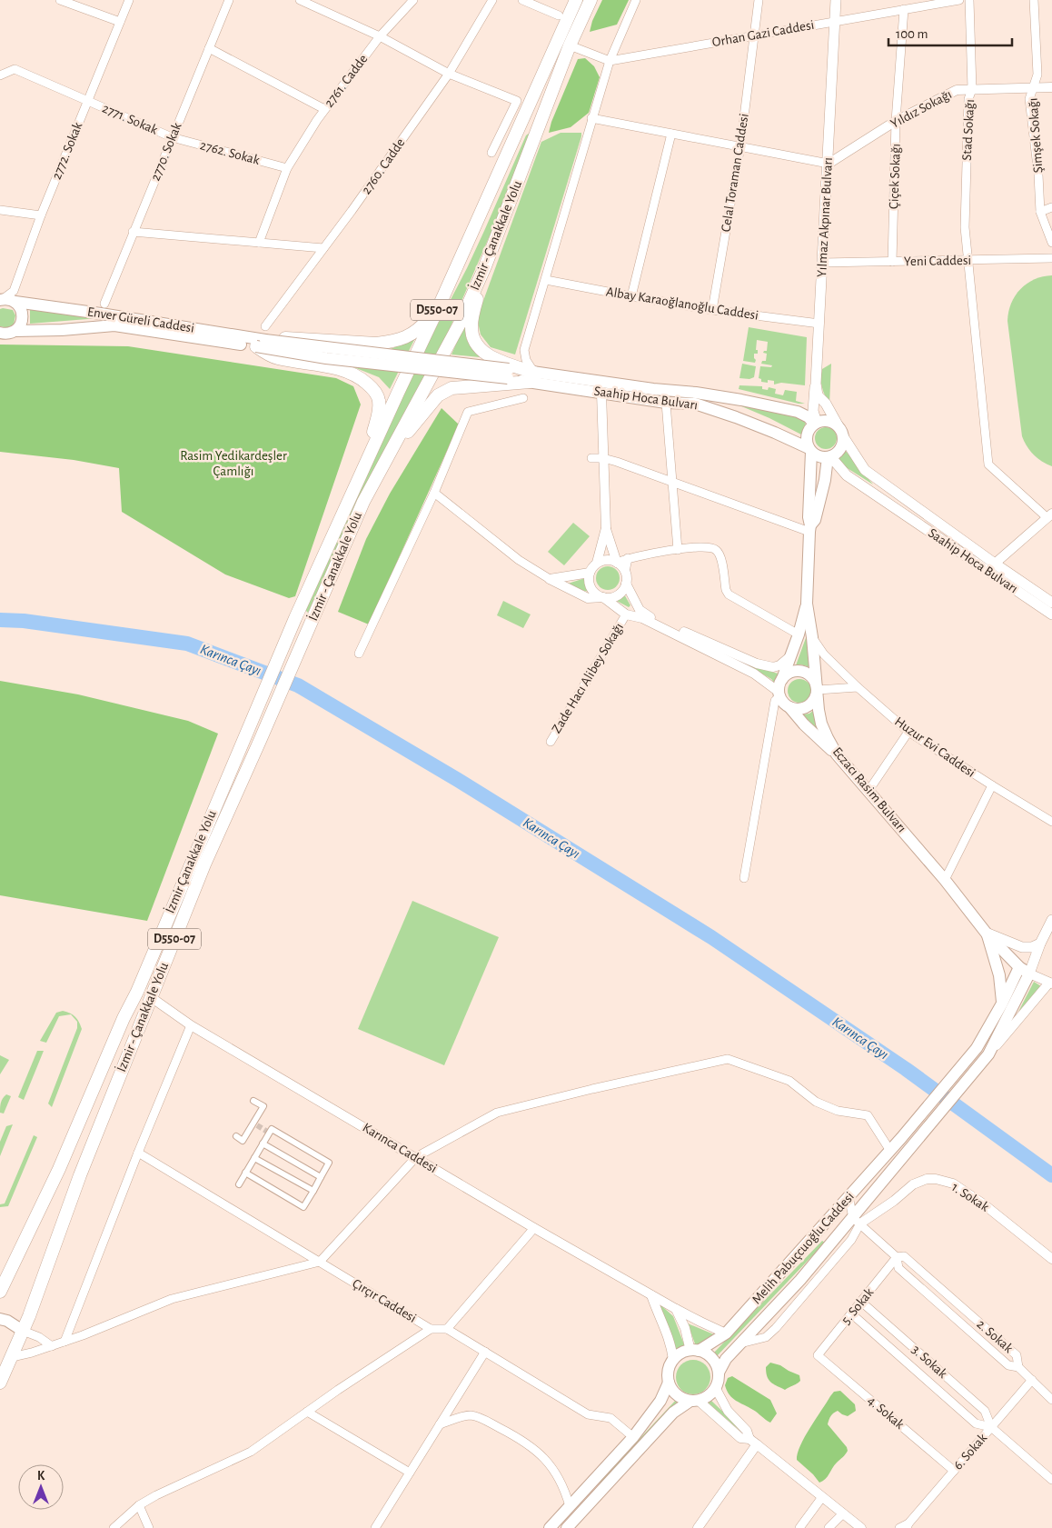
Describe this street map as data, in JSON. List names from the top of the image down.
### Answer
{
  "streets": {
    "highway": ["İzmir - Çanakkale Yolu", "D550-07", "İzmir Çanakkale Yolu"],
    "main road": [
      "Yılmaz Akpınar Bulvarı",
      "Enver Güreli Caddesi",
      "Saahip Hoca Bulvarı",
      "Eczacı Rasim Bulvarı",
      "Melih Pabuçcuoğlu Caddesi"
    ],
    "street": [
      "Orhan Gazi Caddesi",
      "2761. Cadde",
      "Yıldız Sokağı",
      "2771. Sokak",
      "Stad Sokağı",
      "Şimşek Sokağı",
      "2772. Sokak",
      "2770. Sokak",
      "2762. Sokak",
      "2760. Cadde",
      "Celal Toraman Caddesi",
      "Çiçek Sokağı",
      "Yeni Caddesi",
      "Albay Karaoğlanoğlu Caddesi",
      "Zade Hacı Alibey Sokağı",
      "Huzur Evi Caddesi",
      "Karınca Caddesi",
      "1. Sokak",
      "Çırçır Caddesi",
      "5. Sokak",
      "2. Sokak",
      "3. Sokak",
      "4. Sokak",
      "6. Sokak"
    ]
  },
  "crossings": [
    ["Orhan Gazi Caddesi", "Celal Toraman Caddesi"],
    ["Orhan Gazi Caddesi", "Çiçek Sokağı"],
    ["Orhan Gazi Caddesi", "Yılmaz Akpınar Bulvarı"],
    ["2761. Cadde", "2762. Sokak"],
    ["Yıldız Sokağı", "Stad Sokağı"],
    ["Yıldız Sokağı", "Şimşek Sokağı"],
    ["Yıldız Sokağı", "Çiçek Sokağı"],
    ["Yıldız Sokağı", "Yılmaz Akpınar Bulvarı"],
    ["2771. Sokak", "2772. Sokak"],
    ["2771. Sokak", "2770. Sokak"],
    ["2771. Sokak", "2762. Sokak"],
    ["Stad Sokağı", "Yeni Caddesi"],
    ["2772. Sokak", "Enver Güreli Caddesi"],
    ["2770. Sokak", "2762. Sokak"],
    ["Celal Toraman Caddesi", "Albay Karaoğlanoğlu Caddesi"],
    ["Çiçek Sokağı", "Yeni Caddesi"],
    ["Yılmaz Akpınar Bulvarı", "Yeni Caddesi"],
    ["Yılmaz Akpınar Bulvarı", "Albay Karaoğlanoğlu Caddesi"],
    ["Yılmaz Akpınar Bulvarı", "Saahip Hoca Bulvarı"],
    ["Yılmaz Akpınar Bulvarı", "Eczacı Rasim Bulvarı"],
    ["İzmir - Çanakkale Yolu", "İzmir Çanakkale Yolu"],
    ["İzmir - Çanakkale Yolu", "Karınca Caddesi"],
    ["Saahip Hoca Bulvarı", "Eczacı Rasim Bulvarı"],
    ["Huzur Evi Caddesi", "Eczacı Rasim Bulvarı"],
    ["Eczacı Rasim Bulvarı", "Melih Pabuçcuoğlu Caddesi"],
    ["Karınca Caddesi", "Melih Pabuçcuoğlu Caddesi"],
    ["1. Sokak", "Melih Pabuçcuoğlu Caddesi"],
    ["1. Sokak", "2. Sokak"],
    ["Melih Pabuçcuoğlu Caddesi", "2. Sokak"],
    ["5. Sokak", "2. Sokak"],
    ["5. Sokak", "3. Sokak"],
    ["5. Sokak", "4. Sokak"],
    ["3. Sokak", "6. Sokak"],
    ["4. Sokak", "6. Sokak"]
  ],
  "water": ["Karınca Çayı"],
  "parks": ["Rasim Yedikardeşler Çamlığı"],
  "scale_bar": "100 m",
  "north": "top"
}
